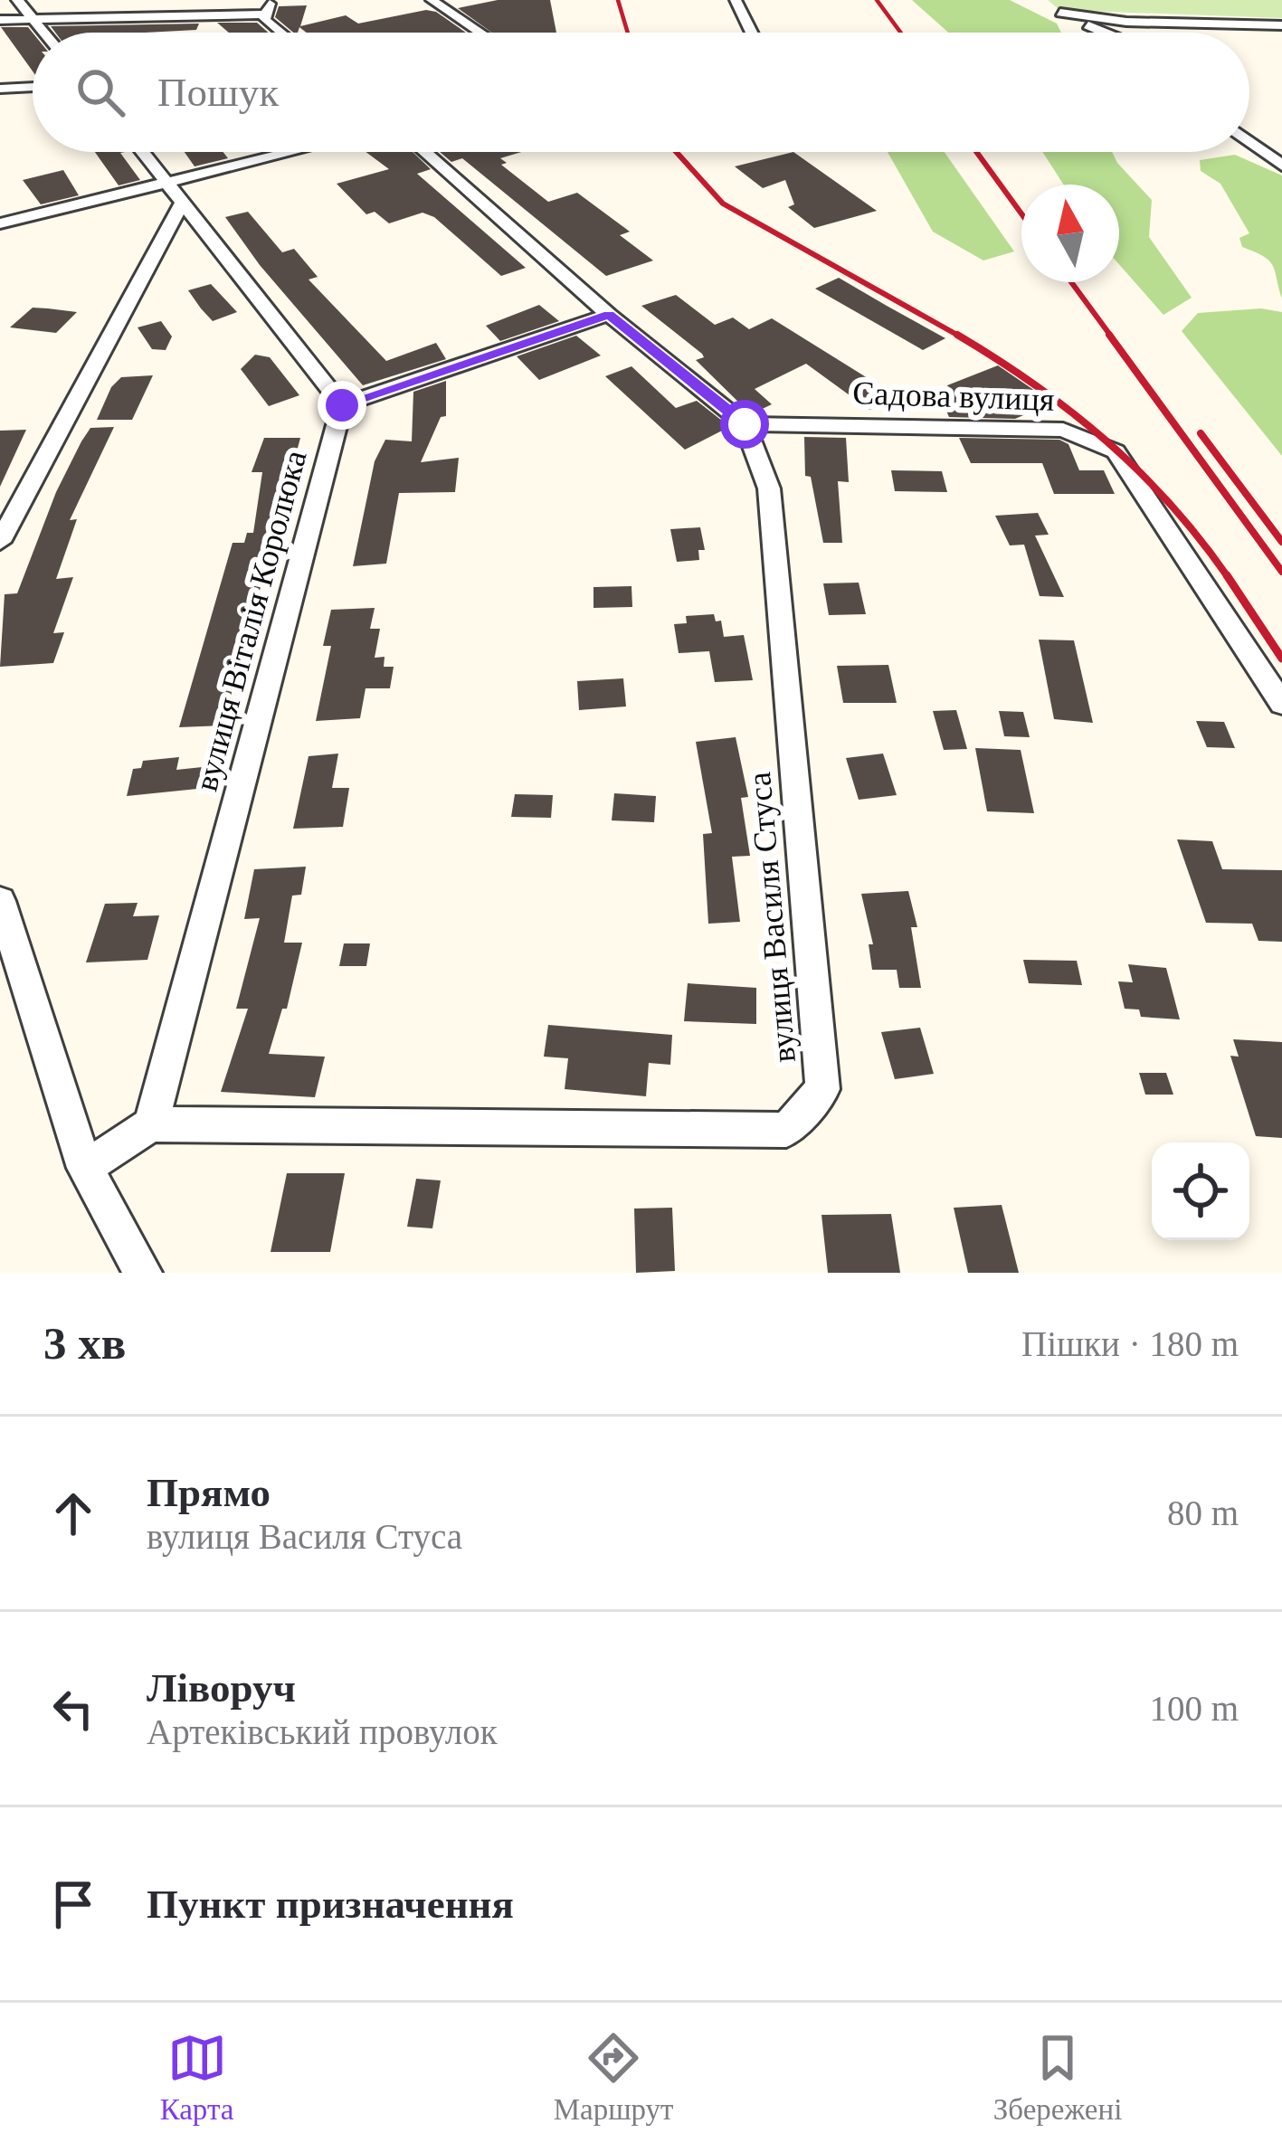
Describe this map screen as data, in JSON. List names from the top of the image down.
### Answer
{
  "streets": {
    "street": ["Садова вулиця", "вулиця Віталія Королюка", "вулиця Василя Стуса"]
  },
  "crossings": [
    ["Садова вулиця", "вулиця Василя Стуса"],
    ["вулиця Віталія Королюка", "вулиця Василя Стуса"]
  ],
  "north": "top",
  "page": {
    "search": "Пошук",
    "heading": ["3 хв", "Пішки · 180 m"],
    "list": [
      ["Прямо", "вулиця Василя Стуса", "80 m"],
      ["Ліворуч", "Артеківський провулок", "100 m"],
      "Пункт призначення"
    ],
    "nav": ["Карта", "Маршрут", "Збережені"]
  }
}
